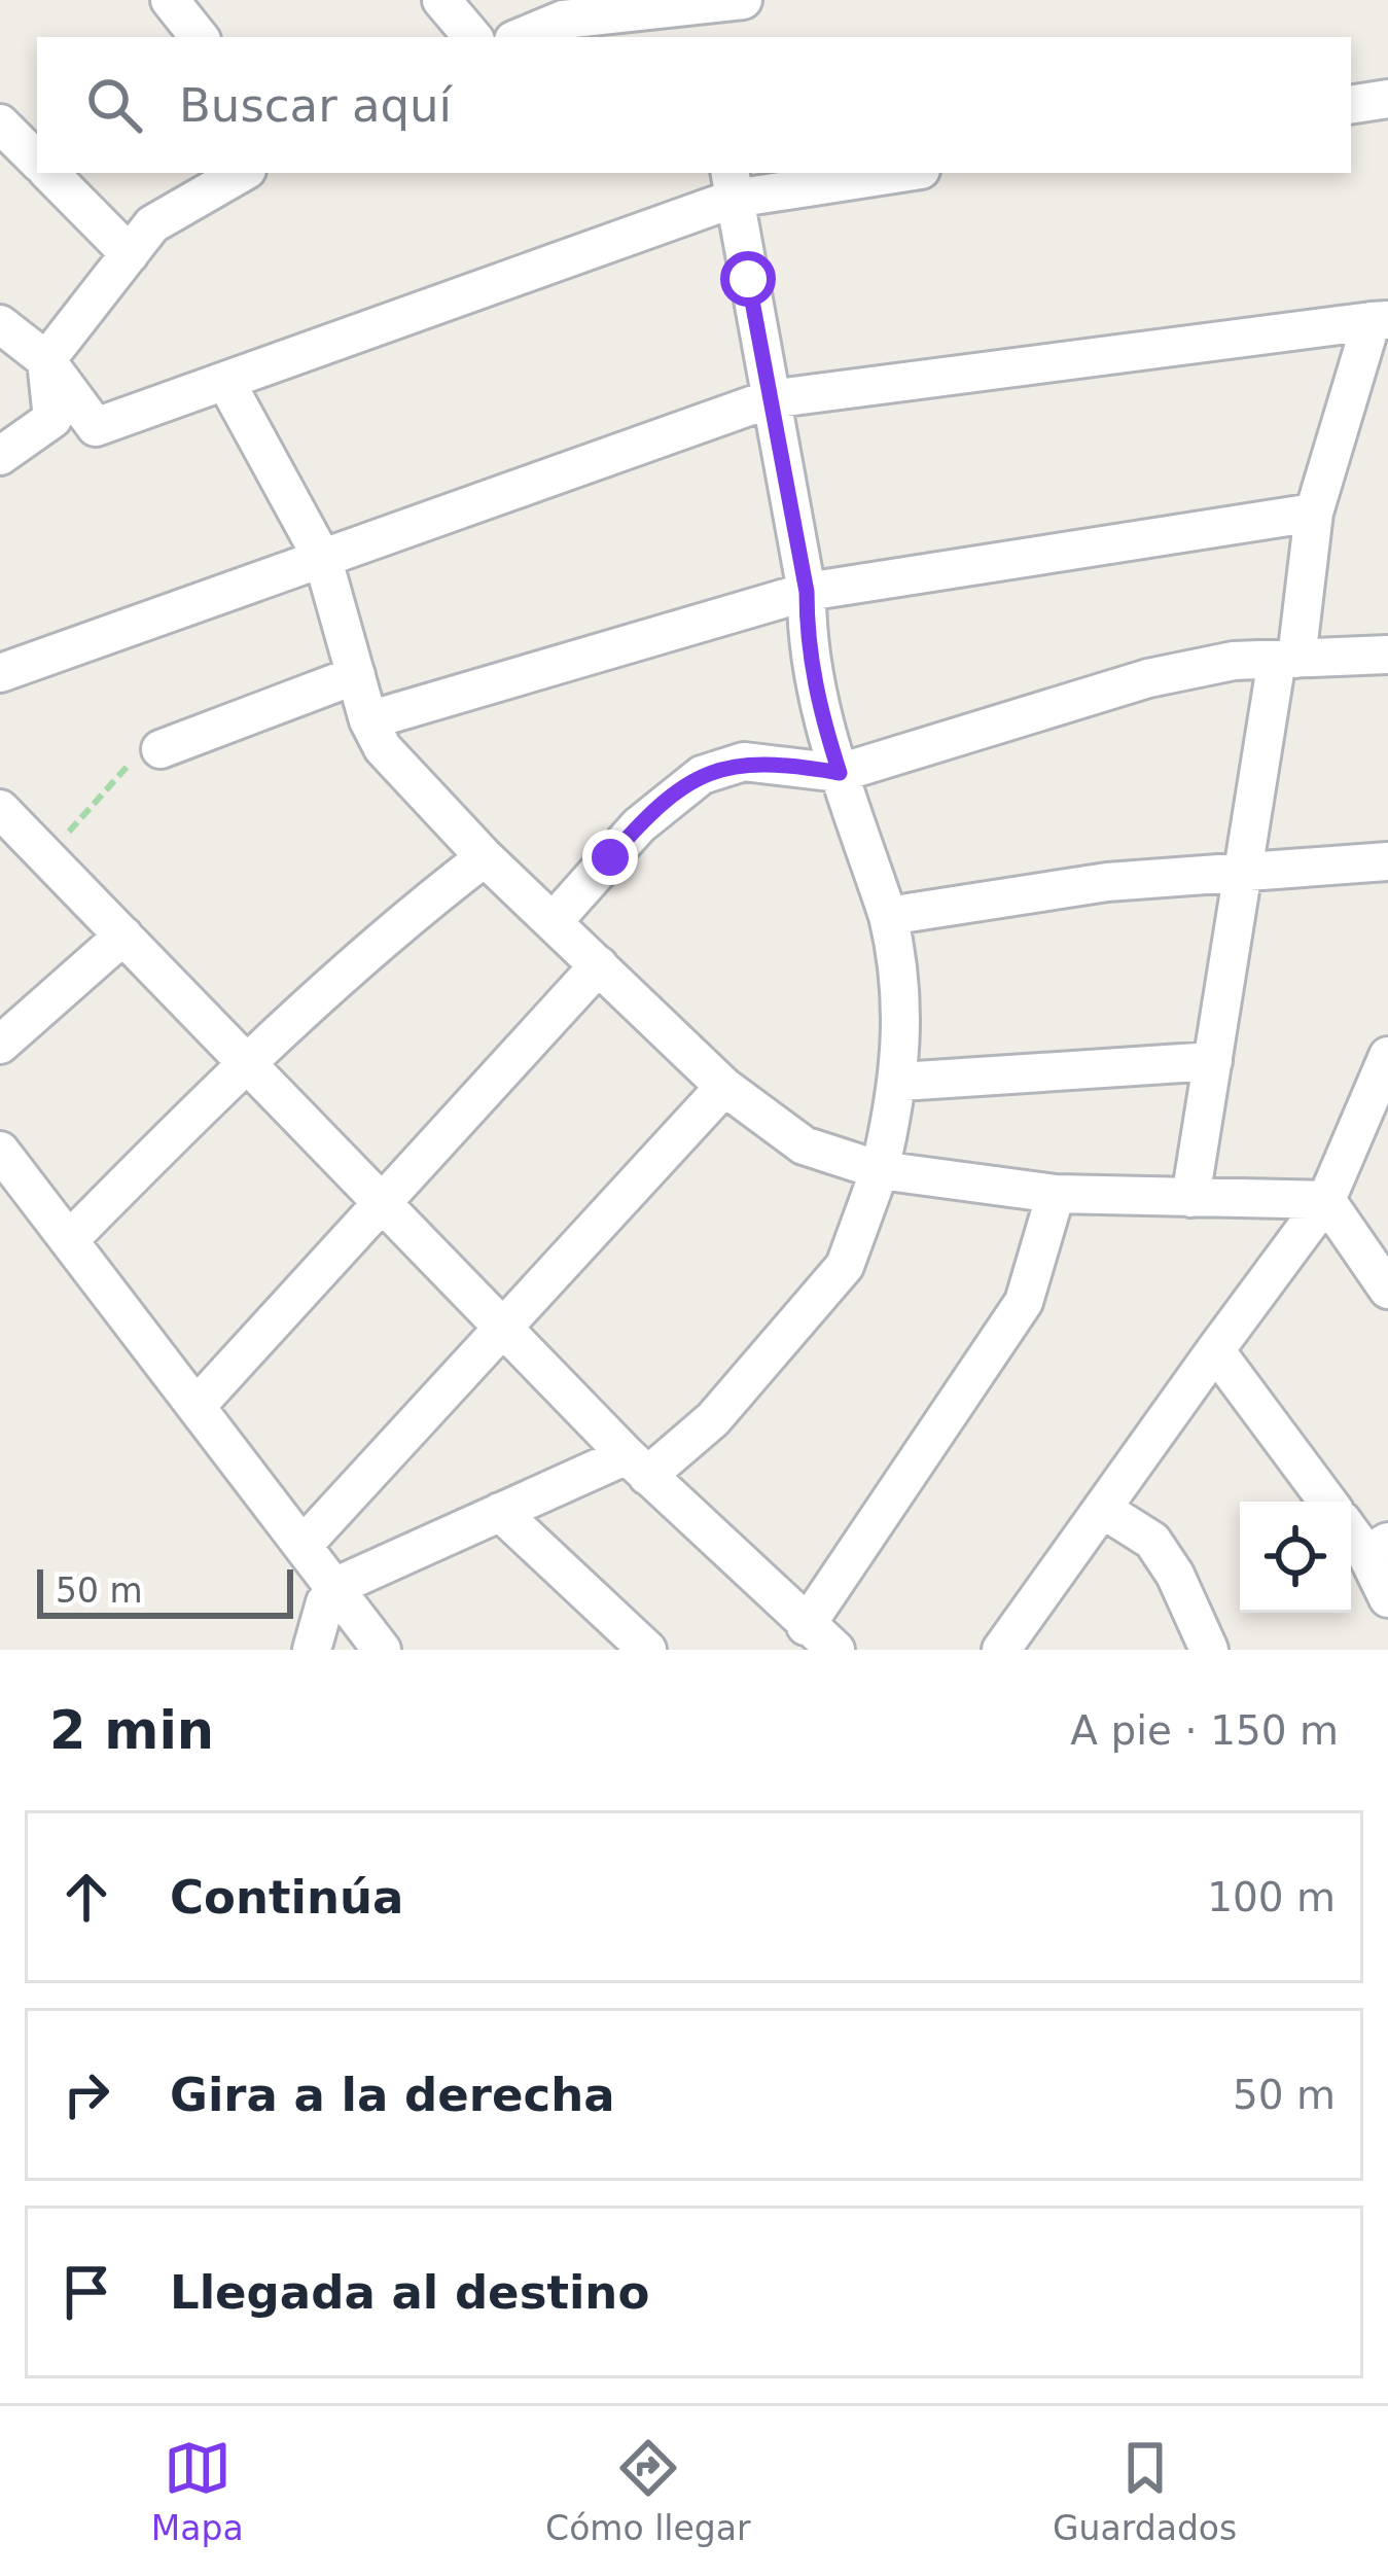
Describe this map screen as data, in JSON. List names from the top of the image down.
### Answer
{
  "scale_bar": "50 m",
  "page": {
    "search": "Buscar aquí",
    "scale": "50 m",
    "heading": ["2 min", "A pie · 150 m"],
    "list": [
      ["Continúa", "100 m"],
      ["Gira a la derecha", "50 m"],
      "Llegada al destino"
    ],
    "nav": ["Mapa", "Cómo llegar", "Guardados"]
  }
}
